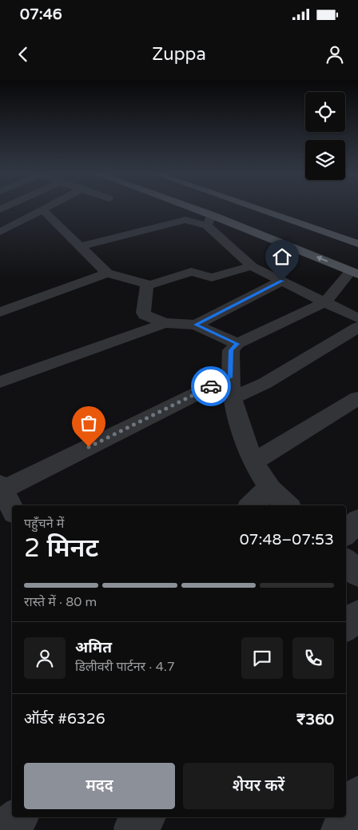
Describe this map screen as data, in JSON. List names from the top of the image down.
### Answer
{
  "page": {
    "status": "07:46",
    "header": "Zuppa",
    "heading": ["2 मिनट", "पहुँचने में", "07:48–07:53"],
    "panel": [
      "अमित",
      "डिलीवरी पार्टनर · 4.7",
      "ऑर्डर #6326",
      "₹360"
    ],
    "bar": "रास्ते में · 80 m",
    "buttons": ["मदद", "शेयर करें"]
  }
}
